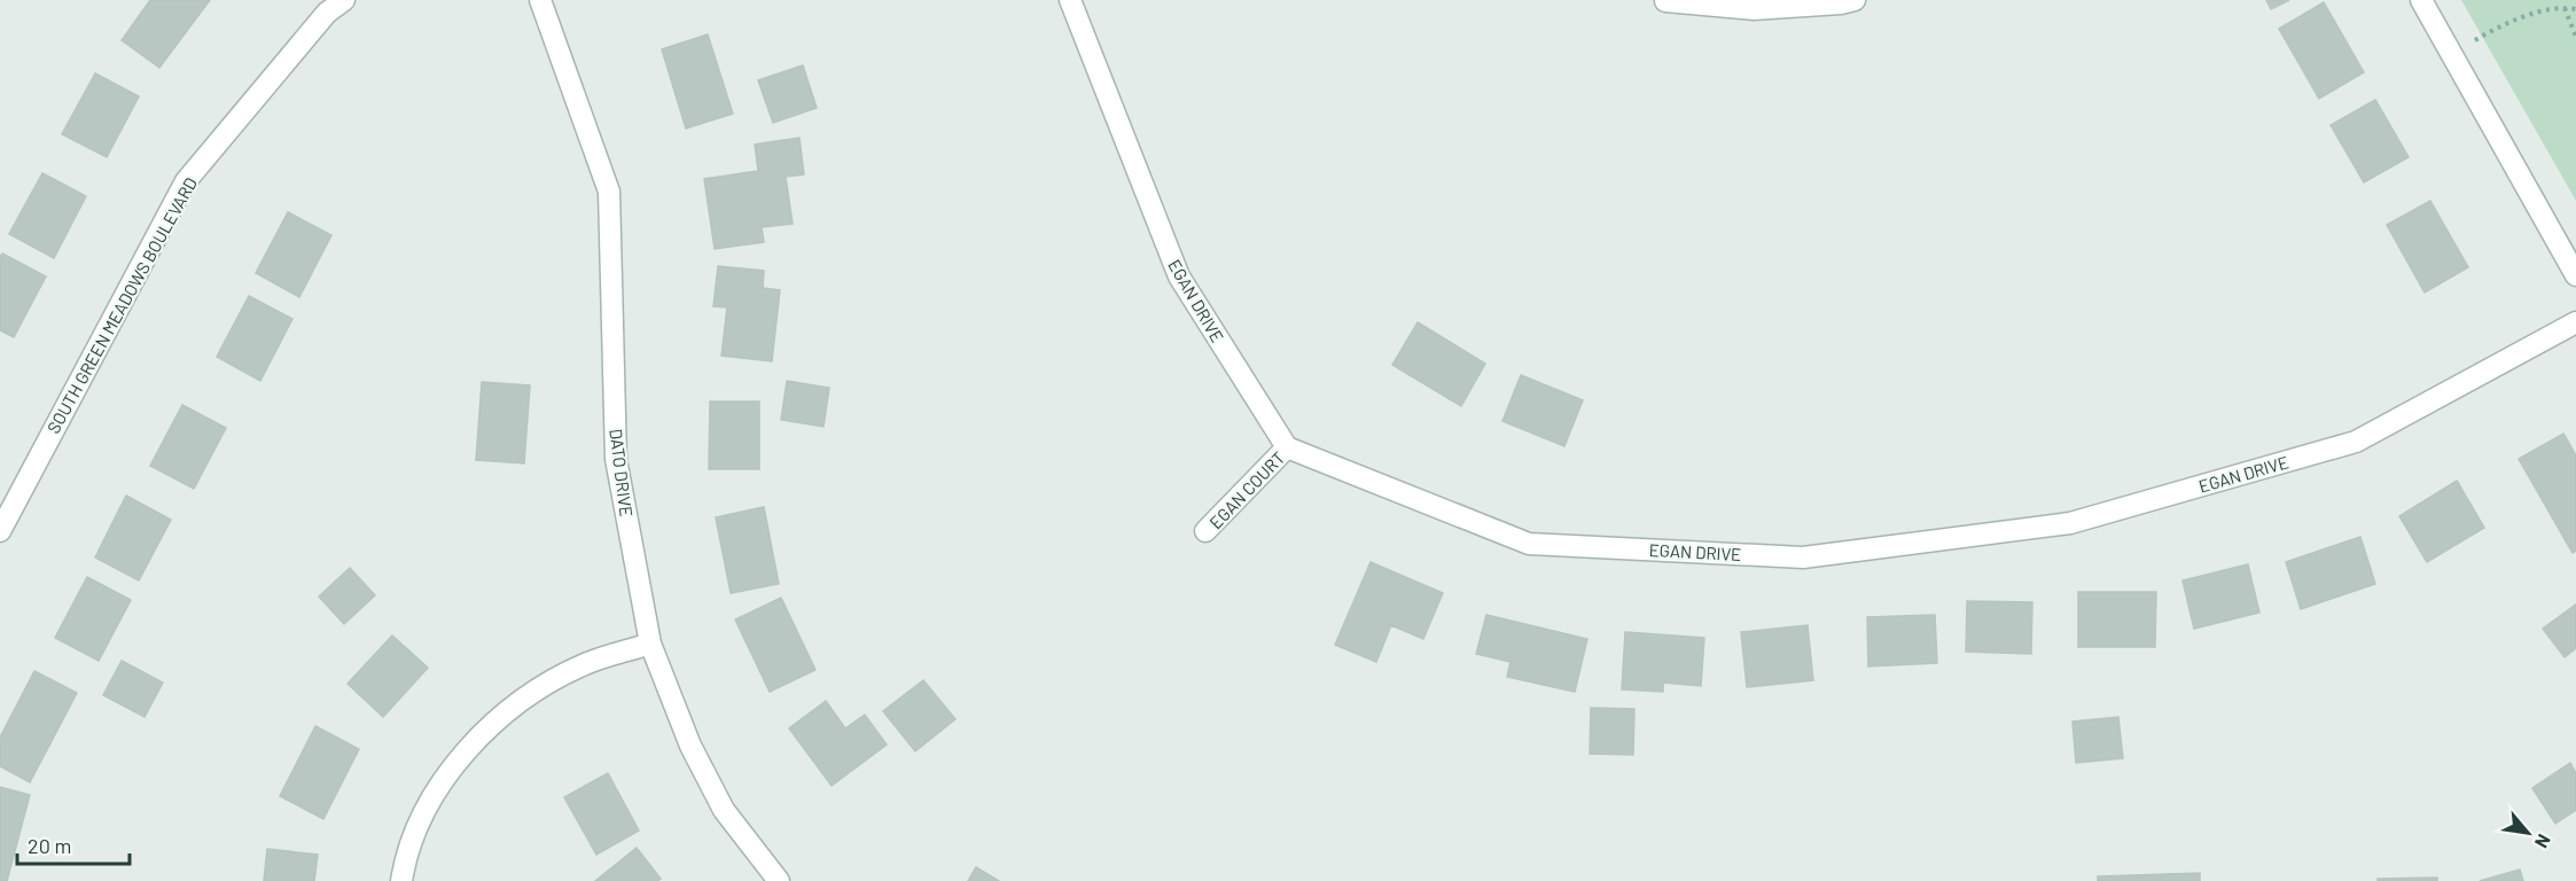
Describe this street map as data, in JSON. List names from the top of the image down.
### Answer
{
  "streets": {
    "street": [
      "EGAN DRIVE",
      "SOUTH GREEN MEADOWS BOULEVARD",
      "DATO DRIVE",
      "EGAN COURT"
    ]
  },
  "crossings": [
    ["EGAN DRIVE", "EGAN COURT"]
  ],
  "scale_bar": "20 m",
  "north": "bottom right"
}
